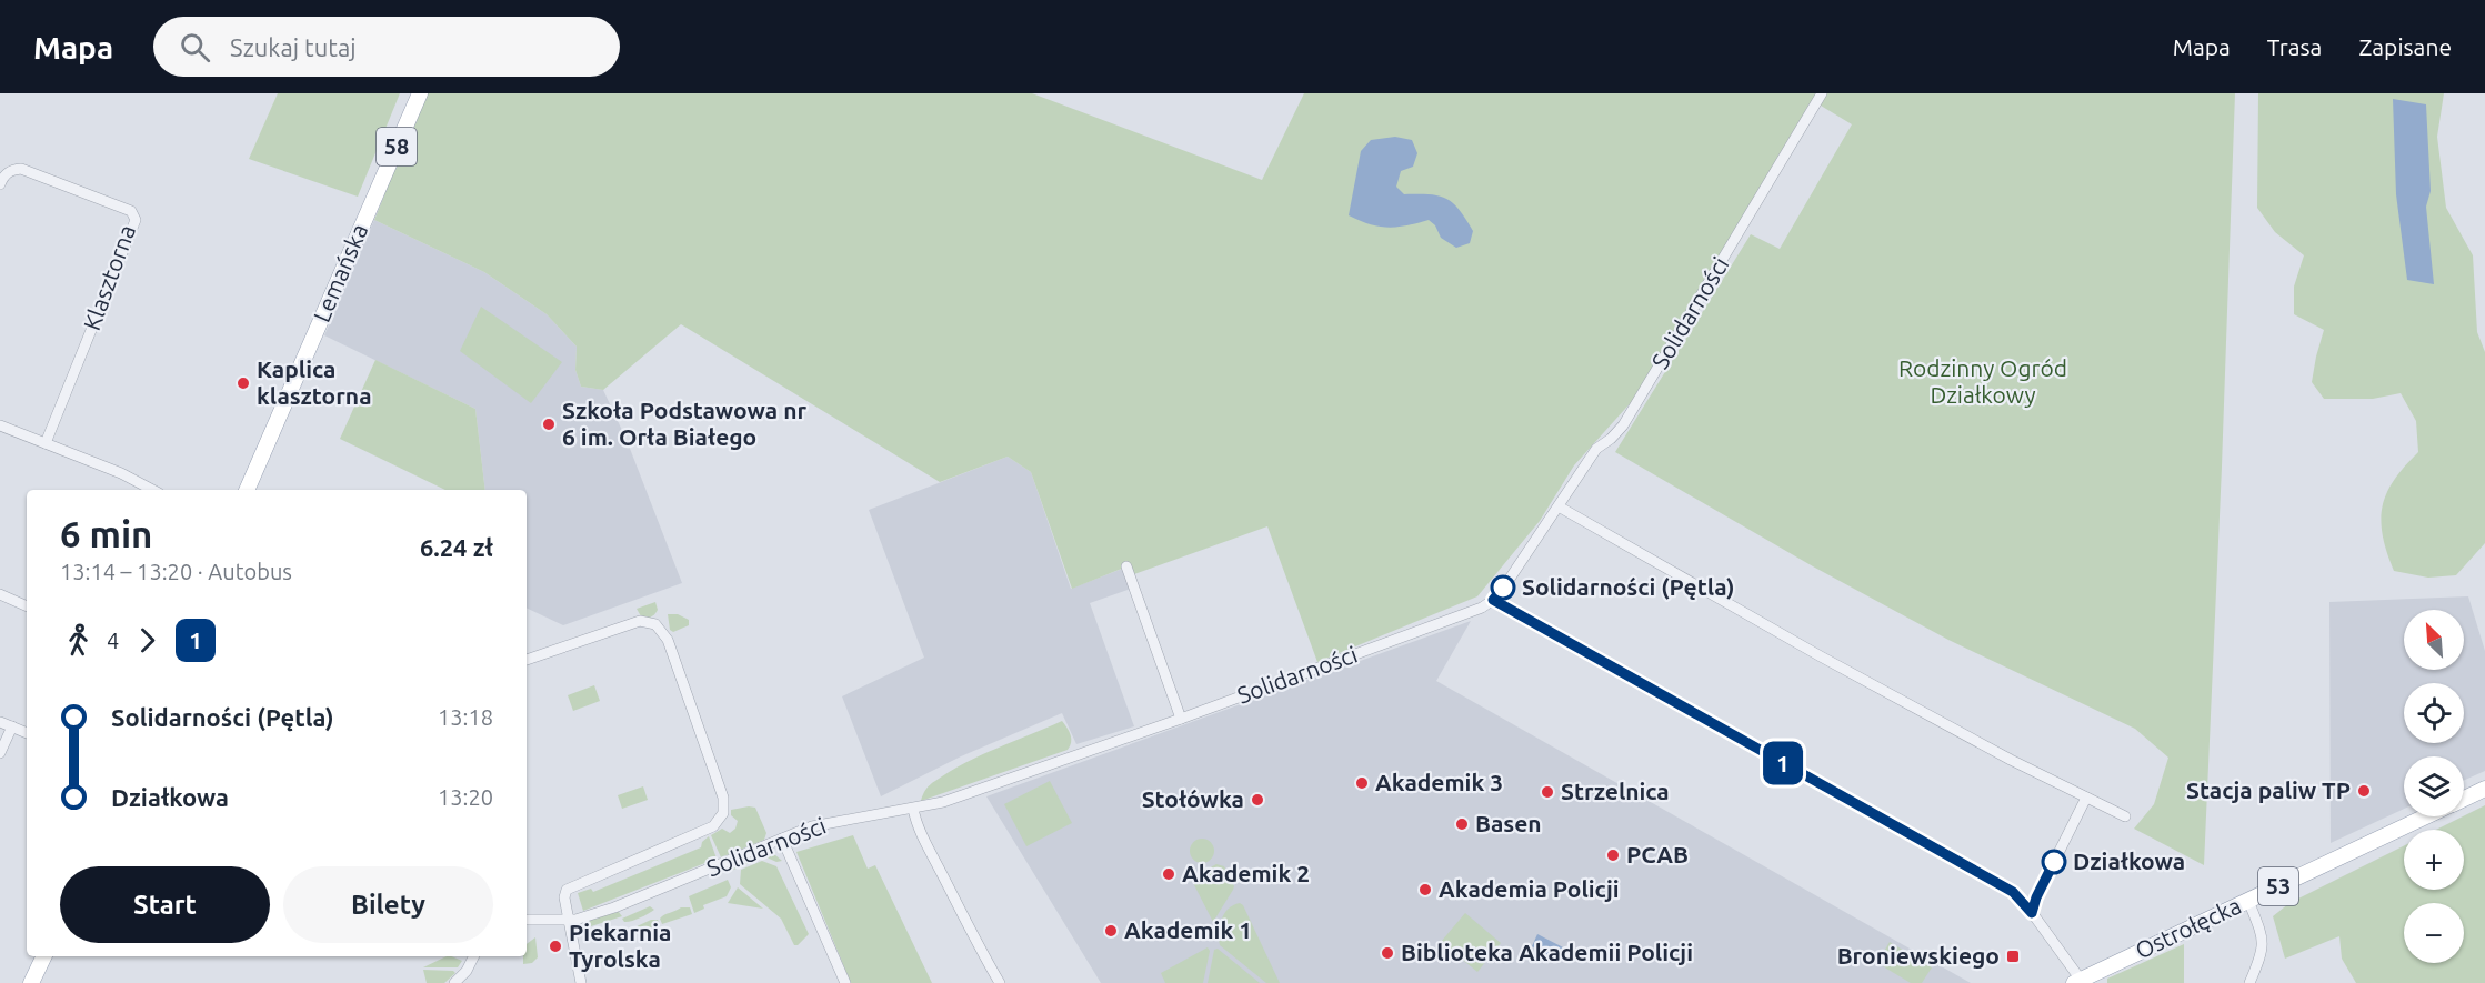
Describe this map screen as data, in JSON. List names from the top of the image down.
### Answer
{
  "streets": {
    "main road": [
      "58",
      "Lemańska",
      "53",
      "Ostrołęcka"
    ],
    "street": ["Klasztorna", "Solidarności"]
  },
  "parks": ["Rodzinny Ogród Działkowy"],
  "places": {
    "other": [
      "Kaplica klasztorna",
      "Szkoła Podstawowa nr 6 im. Orła Białego",
      "Solidarności (Pętla)",
      "Akademik 3",
      "Stacja paliw TP",
      "Strzelnica",
      "Stołówka",
      "Basen",
      "PCAB",
      "Działkowa",
      "Akademik 2",
      "Akademia Policji",
      "Akademik 1",
      "Piekarnia Tyrolska",
      "Biblioteka Akademii Policji"
    ],
    "transit": ["Broniewskiego"]
  },
  "lines": ["bus line 1"],
  "north": "top left",
  "page": {
    "header": "Mapa",
    "search": "Szukaj tutaj",
    "nav": ["Mapa", "Trasa", "Zapisane"],
    "on_map": "1",
    "heading": ["6 min", "13:14 – 13:20 · Autobus", "6.24 zł"],
    "legs": ["4", "1"],
    "map_buttons": ["+", "−"],
    "list": [
      {
        "name": "Solidarności (Pętla)",
        "value": "13:18"
      },
      {
        "name": "Działkowa",
        "value": "13:20"
      }
    ],
    "buttons": ["Start", "Bilety"]
  }
}
